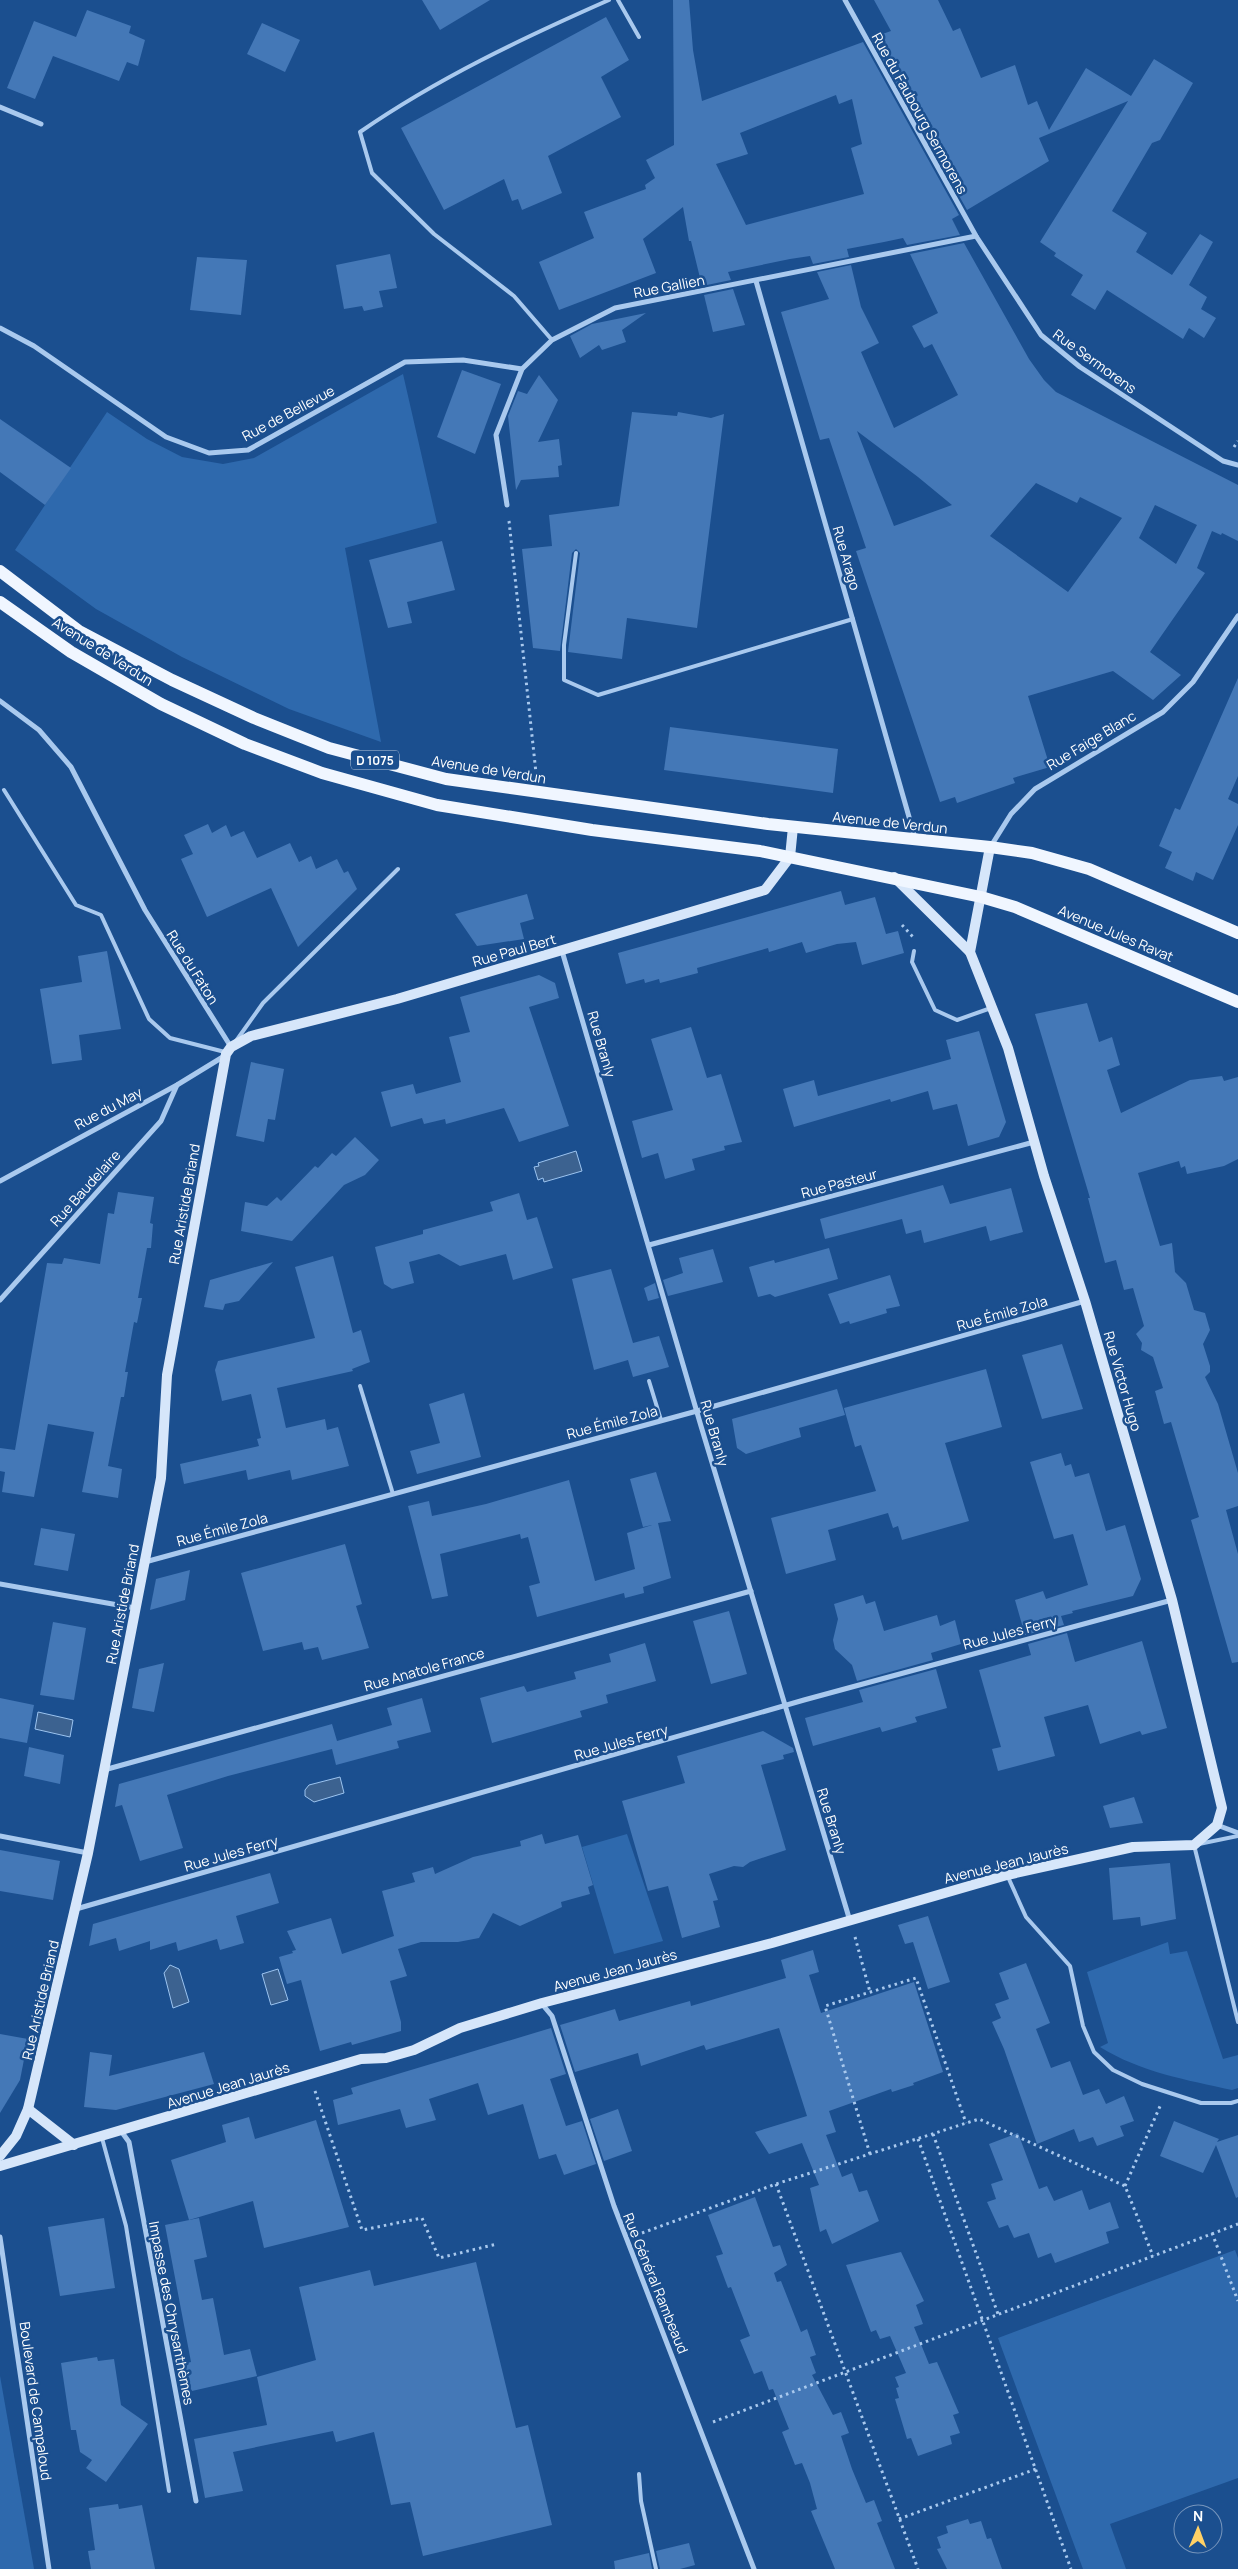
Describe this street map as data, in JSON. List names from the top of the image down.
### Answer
{
  "streets": {
    "main road": [
      "Avenue de Verdun",
      "Rue Faige Blanc",
      "D 1075",
      "Avenue Jules Ravat",
      "Rue Paul Bert",
      "Rue Aristide Briand",
      "Rue Victor Hugo",
      "Avenue Jean Jaurès"
    ],
    "street": [
      "Rue du Faubourg Sermorens",
      "Rue Gallien",
      "Rue Sermorens",
      "Rue de Bellevue",
      "Rue Arago",
      "Rue du Faton",
      "Rue Branly",
      "Rue du May",
      "Rue Pasteur",
      "Rue Baudelaire",
      "Rue Émile Zola",
      "Rue Jules Ferry",
      "Rue Anatole France",
      "Rue Général Rambeaud",
      "Impasse des Chrysanthèmes",
      "Boulevard de Campaloud"
    ]
  },
  "crossings": [
    ["Rue du Faubourg Sermorens", "Rue Gallien"],
    ["Rue du Faubourg Sermorens", "Rue Sermorens"],
    ["Rue Gallien", "Rue Sermorens"],
    ["Rue Gallien", "Rue de Bellevue"],
    ["Rue Gallien", "Rue Arago"],
    ["Rue Arago", "Avenue de Verdun"],
    ["Avenue de Verdun", "Rue Faige Blanc"],
    ["Avenue de Verdun", "Avenue Jules Ravat"],
    ["Avenue de Verdun", "Rue Paul Bert"],
    ["Avenue de Verdun", "Rue Victor Hugo"],
    ["Rue Faige Blanc", "Avenue Jules Ravat"],
    ["Rue Paul Bert", "Rue du Faton"],
    ["Rue Paul Bert", "Rue Branly"],
    ["Rue Paul Bert", "Rue du May"],
    ["Rue Paul Bert", "Rue Aristide Briand"],
    ["Rue du Faton", "Rue du May"],
    ["Rue du Faton", "Rue Aristide Briand"],
    ["Rue Branly", "Rue Pasteur"],
    ["Rue Branly", "Rue Émile Zola"],
    ["Rue Branly", "Rue Jules Ferry"],
    ["Rue Branly", "Rue Anatole France"],
    ["Rue Branly", "Avenue Jean Jaurès"],
    ["Rue du May", "Rue Baudelaire"],
    ["Rue du May", "Rue Aristide Briand"],
    ["Rue Pasteur", "Rue Victor Hugo"],
    ["Rue Aristide Briand", "Rue Émile Zola"],
    ["Rue Aristide Briand", "Rue Jules Ferry"],
    ["Rue Aristide Briand", "Rue Anatole France"],
    ["Rue Émile Zola", "Rue Victor Hugo"],
    ["Rue Victor Hugo", "Rue Jules Ferry"],
    ["Avenue Jean Jaurès", "Rue Général Rambeaud"],
    ["Avenue Jean Jaurès", "Impasse des Chrysanthèmes"]
  ],
  "north": "top"
}
